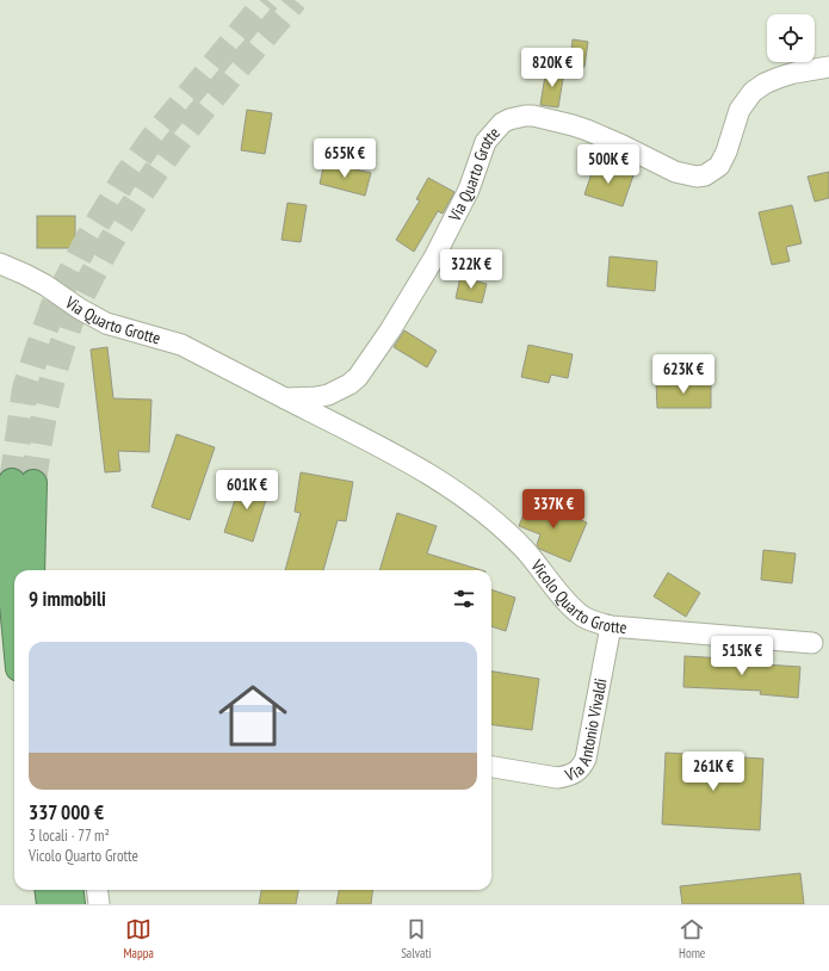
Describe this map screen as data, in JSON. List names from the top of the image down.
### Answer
{
  "streets": {
    "street": ["Via Quarto Grotte", "Vicolo Quarto Grotte", "Via Antonio Vivaldi"]
  },
  "crossings": [
    ["Via Quarto Grotte", "Vicolo Quarto Grotte"],
    ["Vicolo Quarto Grotte", "Via Antonio Vivaldi"]
  ],
  "page": {
    "price": [
      "820K €",
      "655K €",
      "500K €",
      "322K €",
      "623K €",
      "601K €",
      "337K €",
      "515K €",
      "261K €"
    ],
    "heading": "9 immobili",
    "list": [
      {
        "name": "337 000 €",
        "note": "3 locali · 77 m² · Vicolo Quarto Grotte"
      }
    ],
    "tabs": ["Mappa", "Salvati", "Home"]
  }
}
